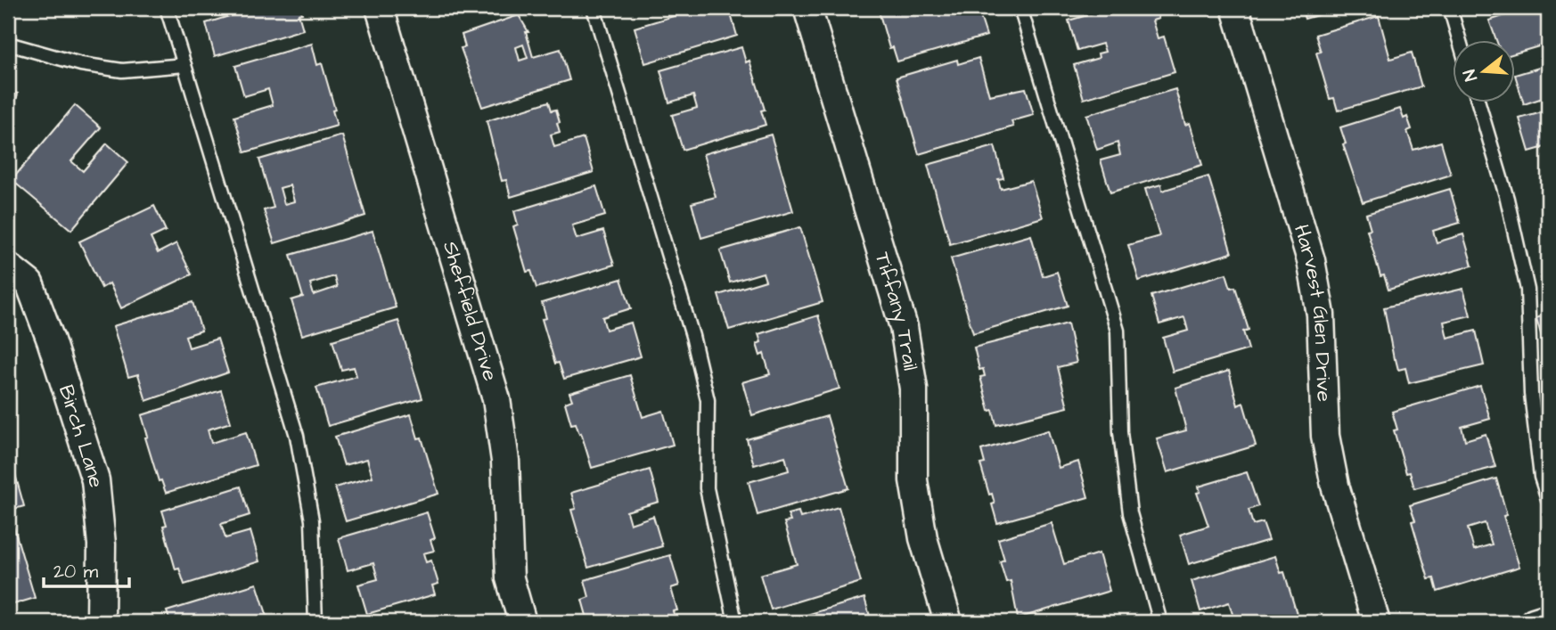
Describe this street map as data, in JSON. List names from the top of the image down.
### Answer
{
  "streets": {
    "street": [
      "Sheffield Drive",
      "Tiffany Trail",
      "Harvest Glen Drive",
      "Birch Lane"
    ]
  },
  "scale_bar": "20 m",
  "north": "left"
}
